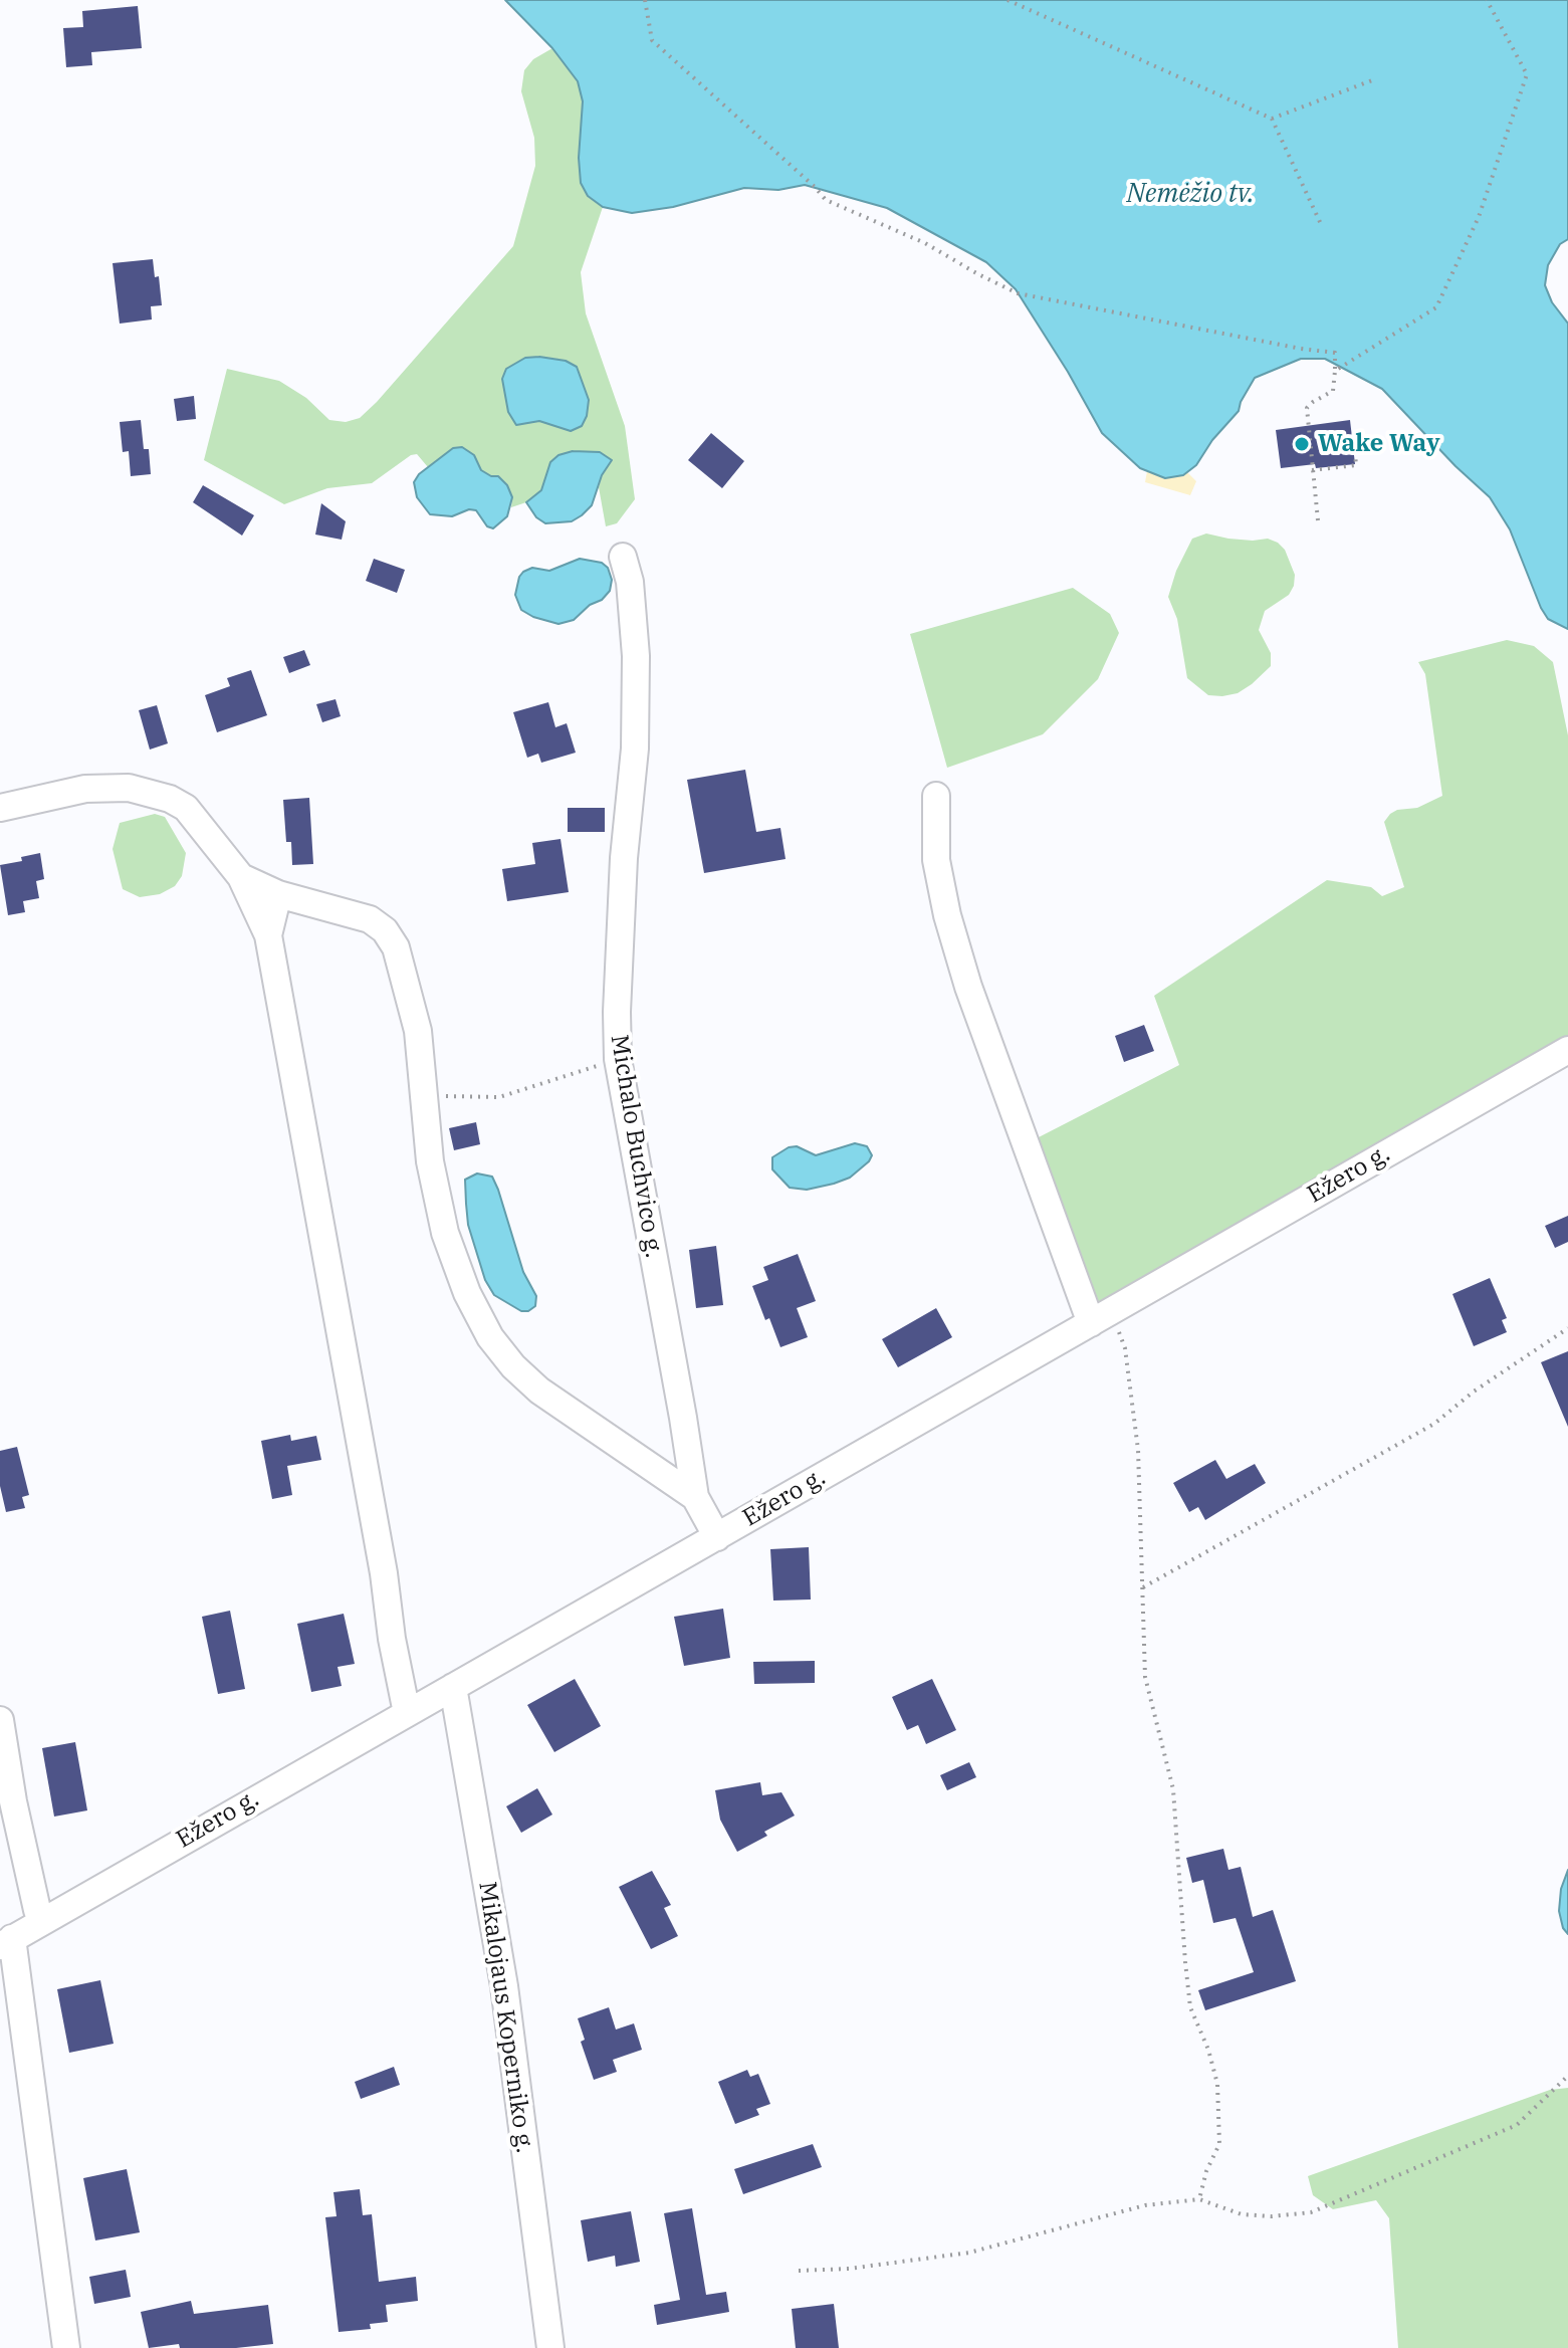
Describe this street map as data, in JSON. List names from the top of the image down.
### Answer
{
  "streets": {
    "street": ["Michalo Buchvico g.", "Ežero g.", "Mikalojaus Koperniko g."]
  },
  "crossings": [
    ["Michalo Buchvico g.", "Ežero g."],
    ["Ežero g.", "Mikalojaus Koperniko g."]
  ],
  "water": ["Nemėžio tv."],
  "places": ["Wake Way"]
}
